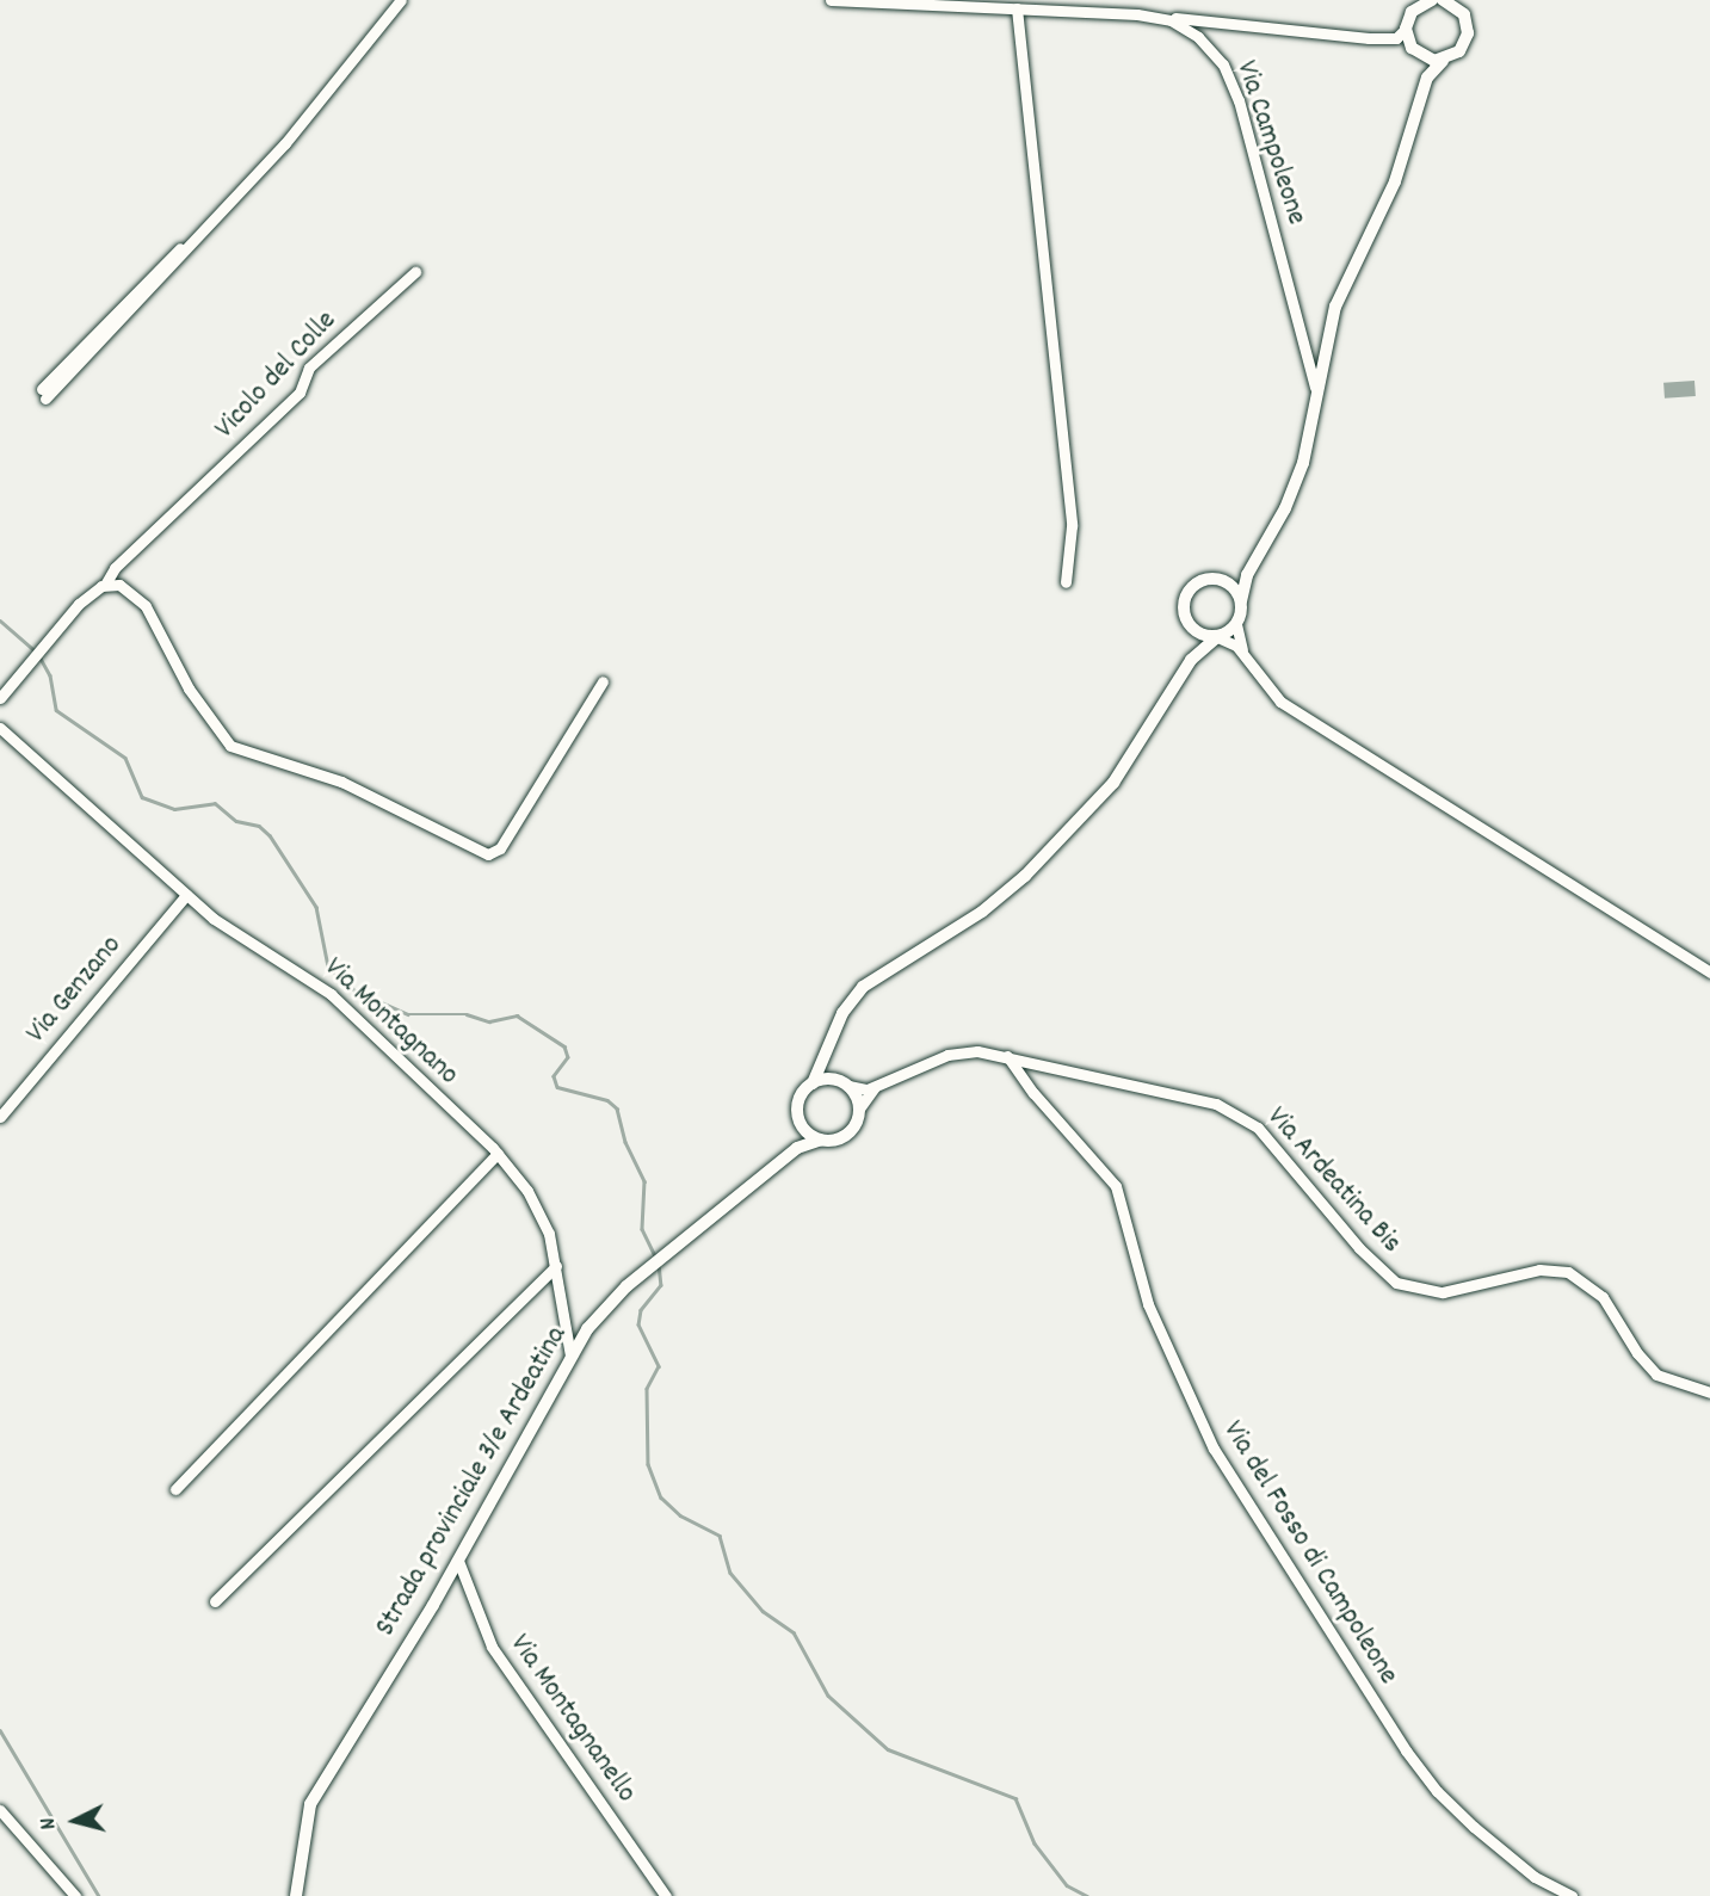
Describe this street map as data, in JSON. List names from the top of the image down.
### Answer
{
  "streets": {
    "main road": ["Strada provinciale 3/e Ardeatina"],
    "street": [
      "Via Campoleone",
      "Vicolo del Colle",
      "Via Genzano",
      "Via Montagnano",
      "Via Ardeatina Bis",
      "Via del Fosso di Campoleone",
      "Via Montagnanello"
    ]
  },
  "crossings": [
    ["Via Genzano", "Via Montagnano"],
    ["Via Montagnano", "Strada provinciale 3/e Ardeatina"],
    ["Via Ardeatina Bis", "Strada provinciale 3/e Ardeatina"],
    ["Via Ardeatina Bis", "Via del Fosso di Campoleone"],
    ["Strada provinciale 3/e Ardeatina", "Via Montagnanello"]
  ],
  "north": "left"
}
